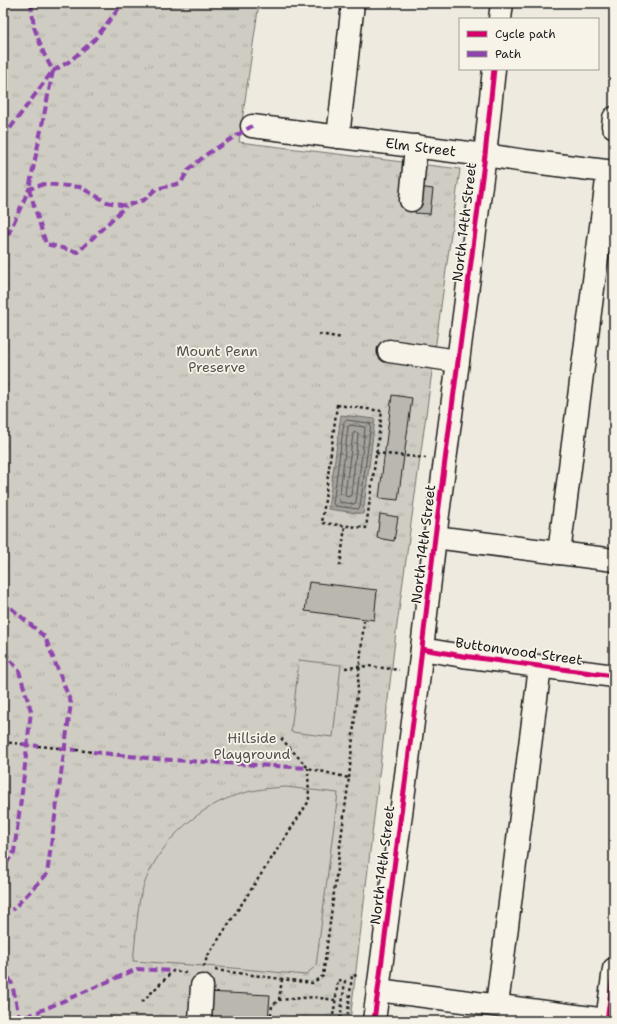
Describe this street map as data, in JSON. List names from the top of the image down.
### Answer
{
  "streets": {
    "street": ["Elm Street", "North 14th Street", "Buttonwood Street"]
  },
  "crossings": [
    ["Elm Street", "North 14th Street"],
    ["North 14th Street", "Buttonwood Street"]
  ],
  "parks": ["Mount Penn Preserve", "Hillside Playground"],
  "legend": ["Cycle path", "Path"]
}
